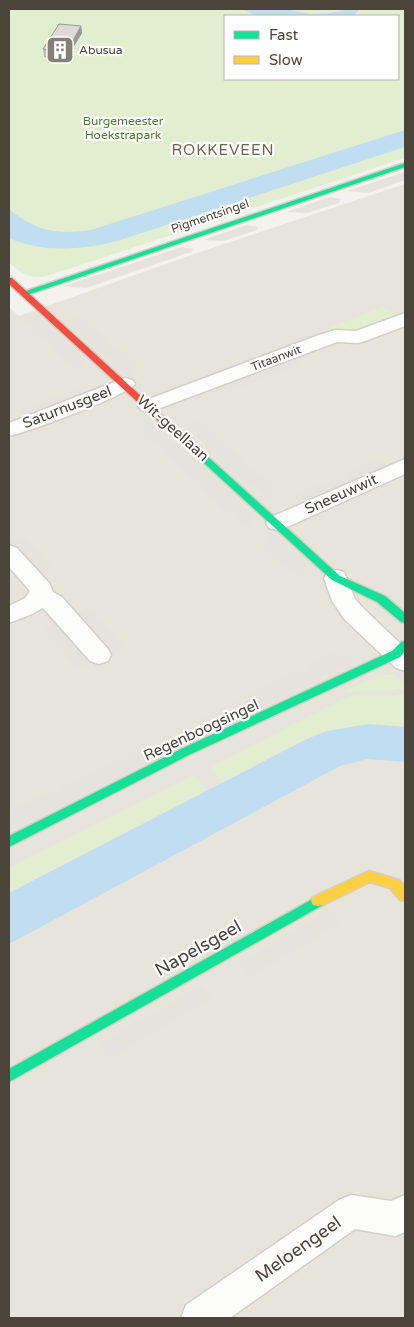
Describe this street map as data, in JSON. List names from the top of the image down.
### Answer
{
  "streets": {
    "street": [
      "Pigmentsingel",
      "Titaanwit",
      "Saturnusgeel",
      "Wit-geellaan",
      "Sneeuwwit",
      "Regenboogsingel",
      "Napelsgeel",
      "Meloengeel"
    ]
  },
  "crossings": [
    ["Pigmentsingel", "Wit-geellaan"],
    ["Titaanwit", "Wit-geellaan"],
    ["Saturnusgeel", "Wit-geellaan"],
    ["Wit-geellaan", "Sneeuwwit"],
    ["Wit-geellaan", "Regenboogsingel"]
  ],
  "districts": ["ROKKEVEEN"],
  "parks": ["Burgemeester Hoekstrapark"],
  "places": {
    "building": ["Abusua"]
  },
  "legend": ["Fast", "Slow"]
}
